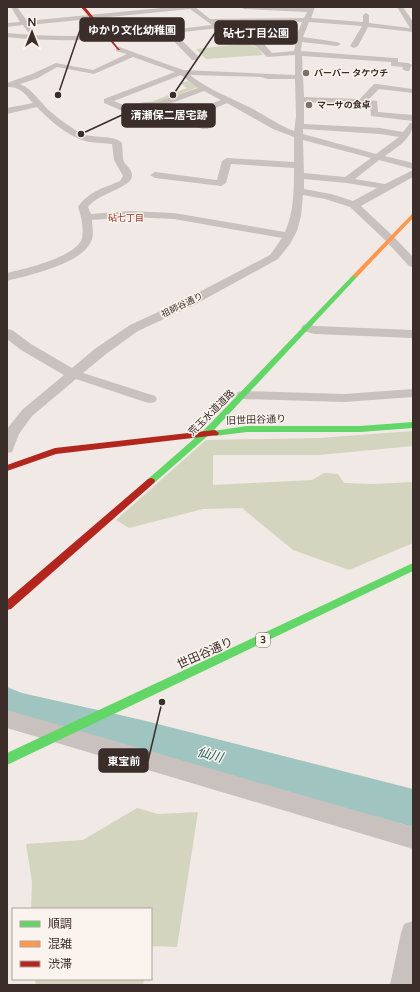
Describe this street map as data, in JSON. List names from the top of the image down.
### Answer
{
  "streets": {
    "main road": [
      "荒玉水道道路",
      "旧世田谷通り",
      "3",
      "世田谷通り"
    ],
    "street": ["祖師谷通り"]
  },
  "crossings": [
    ["荒玉水道道路", "旧世田谷通り"]
  ],
  "districts": ["砧七丁目"],
  "water": ["仙川"],
  "places": [
    "バーバー タケウチ",
    "ゆかり文化幼稚園",
    "砧七丁目公園",
    "マーサの食卓",
    "清瀬保二居宅跡",
    "東宝前"
  ],
  "legend": ["順調", "混雑", "渋滞"],
  "north": "top"
}
